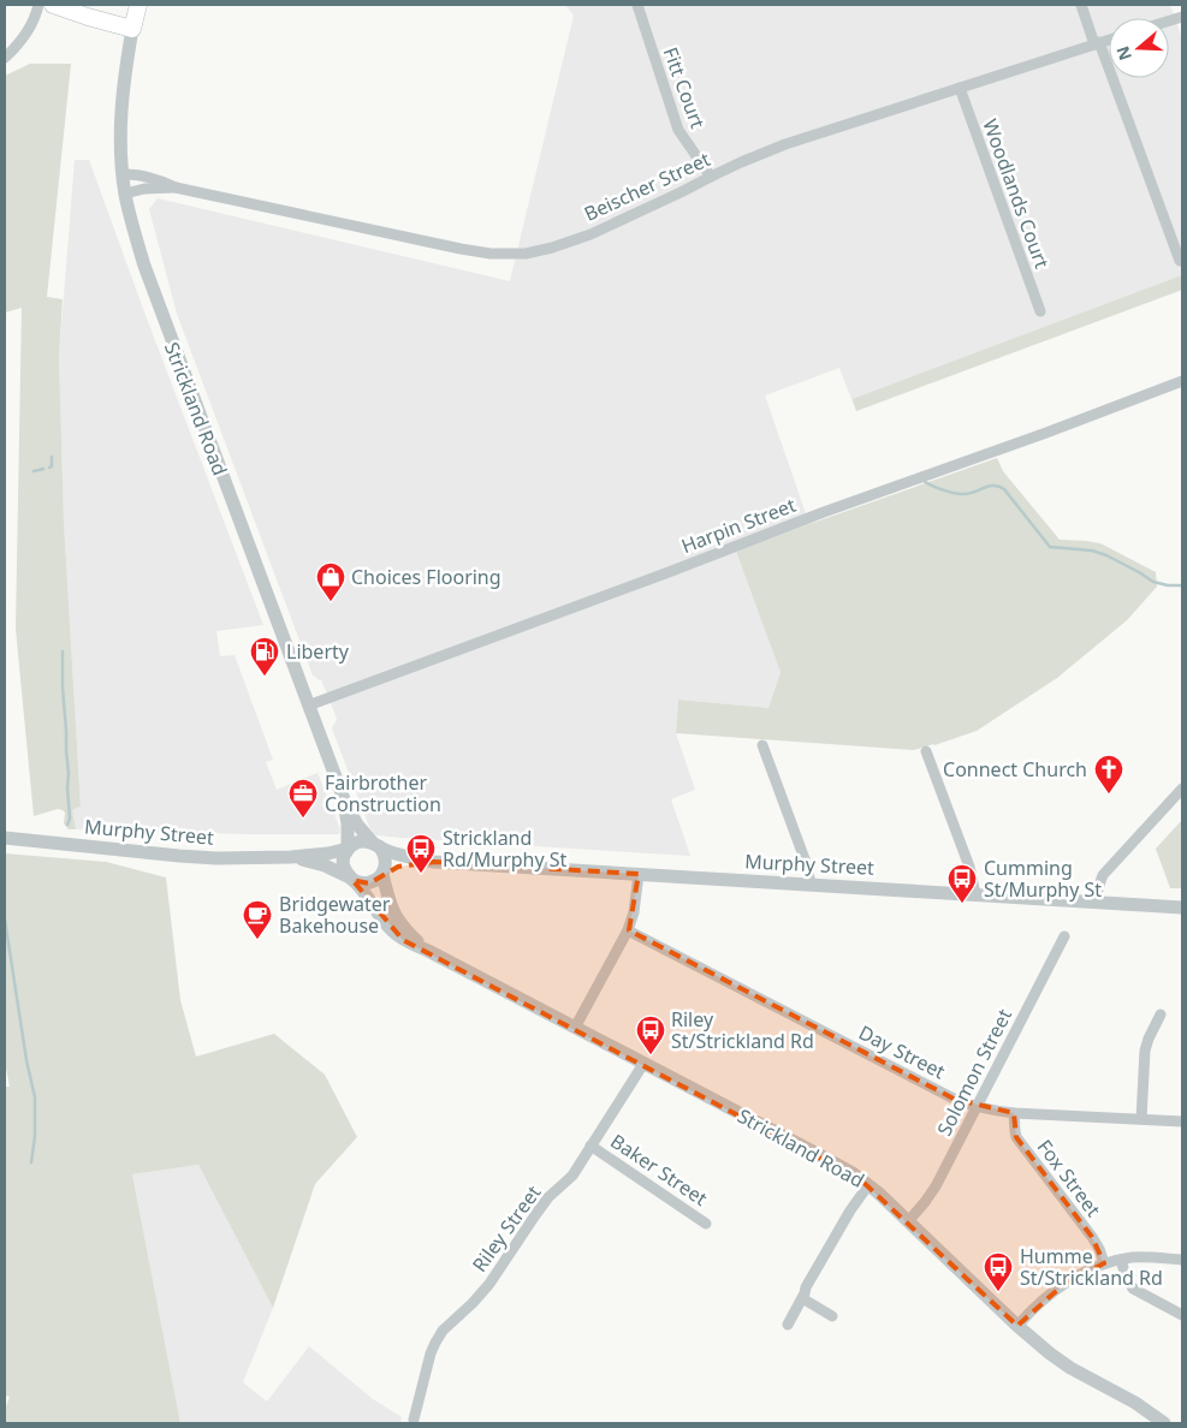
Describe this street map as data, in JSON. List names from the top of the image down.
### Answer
{
  "streets": {
    "main road": ["Strickland Road"],
    "street": [
      "Fitt Court",
      "Beischer Street",
      "Woodlands Court",
      "Harpin Street",
      "Murphy Street",
      "Day Street",
      "Solomon Street",
      "Baker Street",
      "Fox Street",
      "Riley Street"
    ]
  },
  "crossings": [
    ["Fitt Court", "Beischer Street"],
    ["Beischer Street", "Woodlands Court"],
    ["Beischer Street", "Strickland Road"],
    ["Strickland Road", "Harpin Street"],
    ["Strickland Road", "Murphy Street"],
    ["Strickland Road", "Solomon Street"],
    ["Strickland Road", "Riley Street"],
    ["Day Street", "Solomon Street"],
    ["Day Street", "Fox Street"],
    ["Baker Street", "Riley Street"]
  ],
  "places": {
    "shop": ["Choices Flooring"],
    "fuel station": ["Liberty"],
    "church": ["Connect Church"],
    "office": ["Fairbrother Construction"],
    "bus stop": [
      "Strickland Rd/Murphy St",
      "Cumming St/Murphy St",
      "Riley St/Strickland Rd",
      "Humme St/Strickland Rd"
    ],
    "cafe": ["Bridgewater Bakehouse"]
  },
  "north": "left"
}
